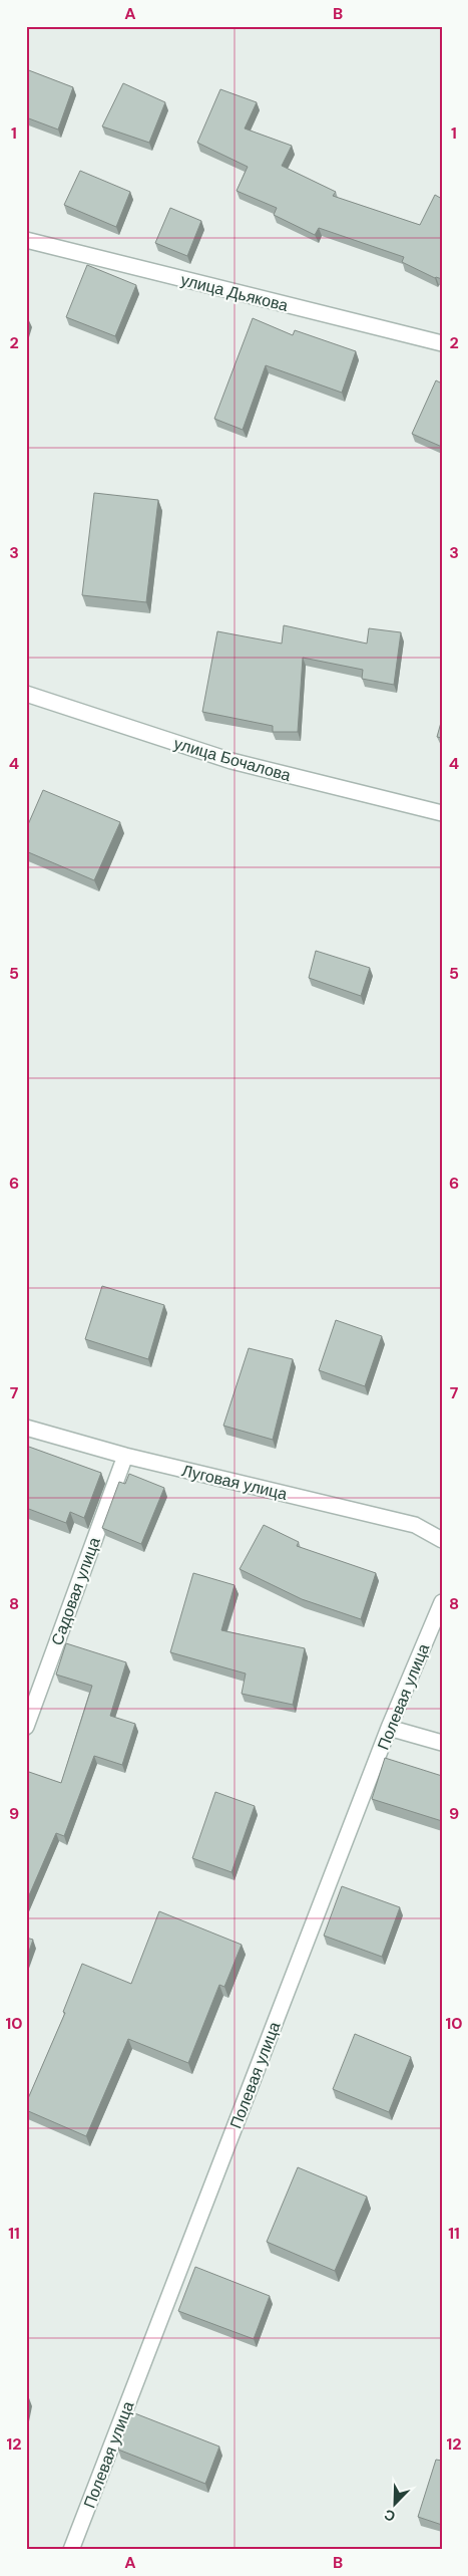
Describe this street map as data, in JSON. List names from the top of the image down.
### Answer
{
  "streets": {
    "street": [
      "улица Дьякова",
      "улица Бочалова",
      "Луговая улица",
      "Садовая улица",
      "Полевая улица"
    ]
  },
  "crossings": [
    ["Луговая улица", "Садовая улица"]
  ],
  "north": "bottom left",
  "grid": {
    "columns": ["A", "B"],
    "rows": [
      "1",
      "2",
      "3",
      "4",
      "5",
      "6",
      "7",
      "8",
      "9",
      "10",
      "11",
      "12"
    ]
  }
}
